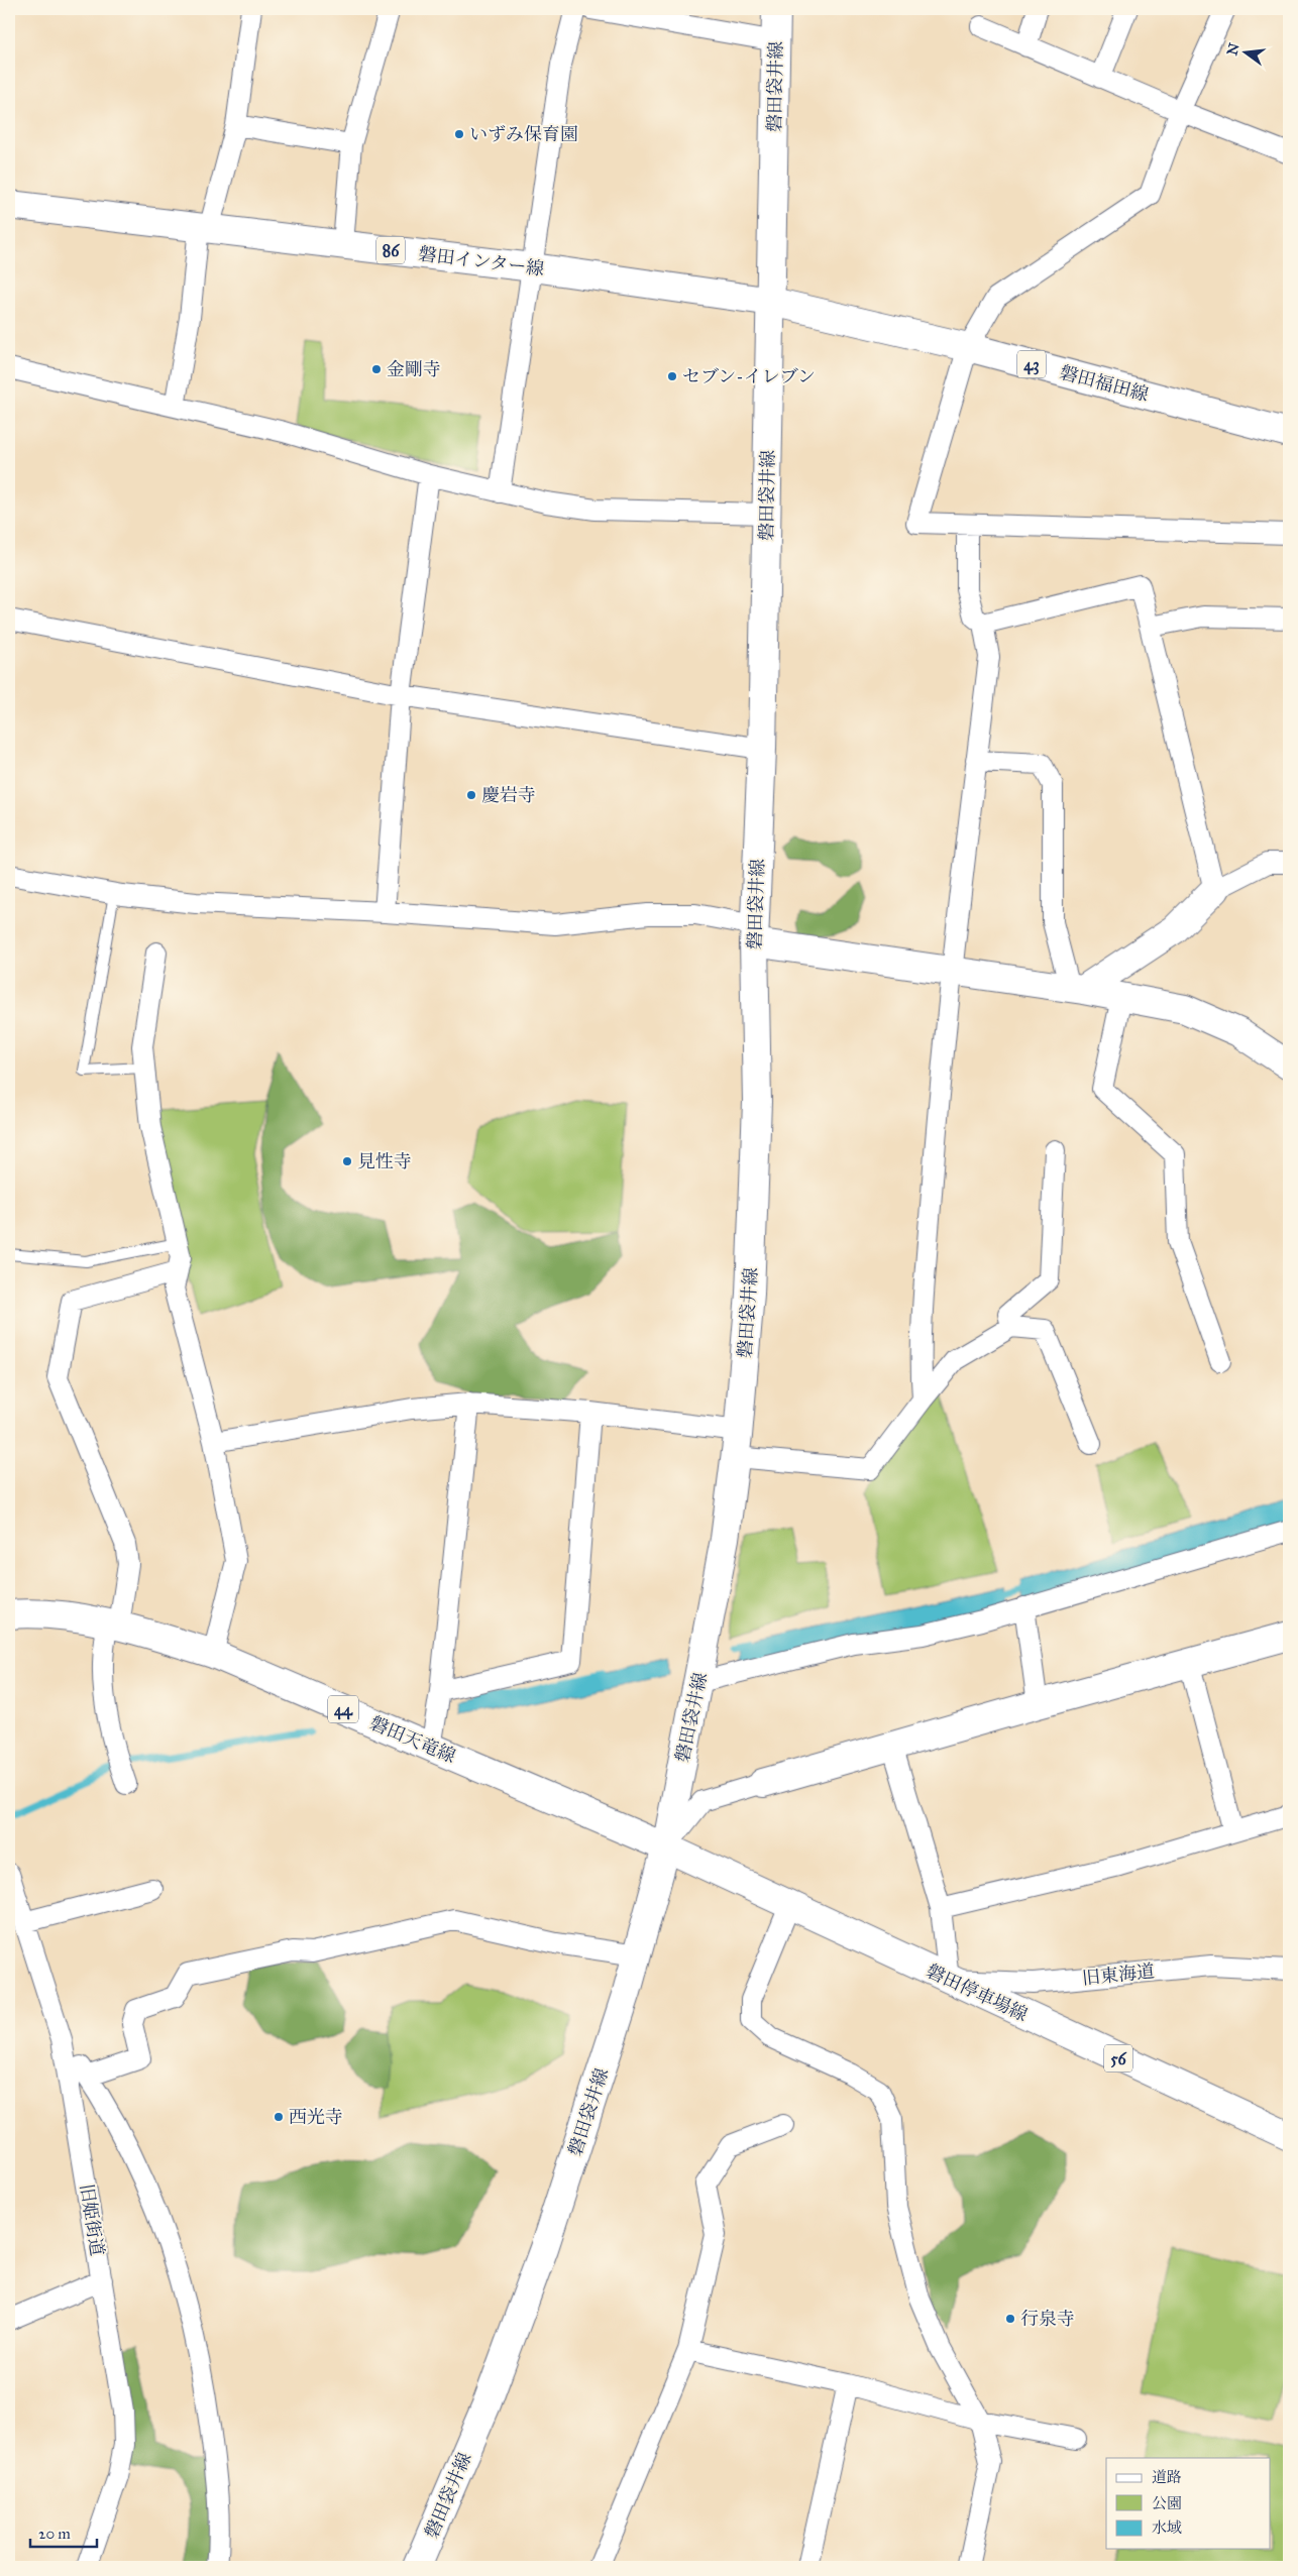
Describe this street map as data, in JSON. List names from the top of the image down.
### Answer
{
  "streets": {
    "main road": [
      "磐田袋井線",
      "86",
      "磐田インター線",
      "43",
      "磐田福田線",
      "44",
      "磐田天竜線",
      "磐田停車場線",
      "56"
    ],
    "street": ["旧東海道", "旧姫街道"]
  },
  "crossings": [
    ["磐田袋井線", "磐田インター線"],
    ["磐田袋井線", "磐田福田線"],
    ["磐田袋井線", "磐田天竜線"],
    ["磐田袋井線", "磐田停車場線"],
    ["磐田インター線", "磐田福田線"],
    ["磐田天竜線", "磐田停車場線"],
    ["旧東海道", "磐田停車場線"]
  ],
  "places": [
    "いずみ保育園",
    "金剛寺",
    "セブン-イレブン",
    "慶岩寺",
    "見性寺",
    "西光寺",
    "行泉寺"
  ],
  "legend": ["道路", "公園", "水域"],
  "scale_bar": "20 m",
  "north": "left"
}
